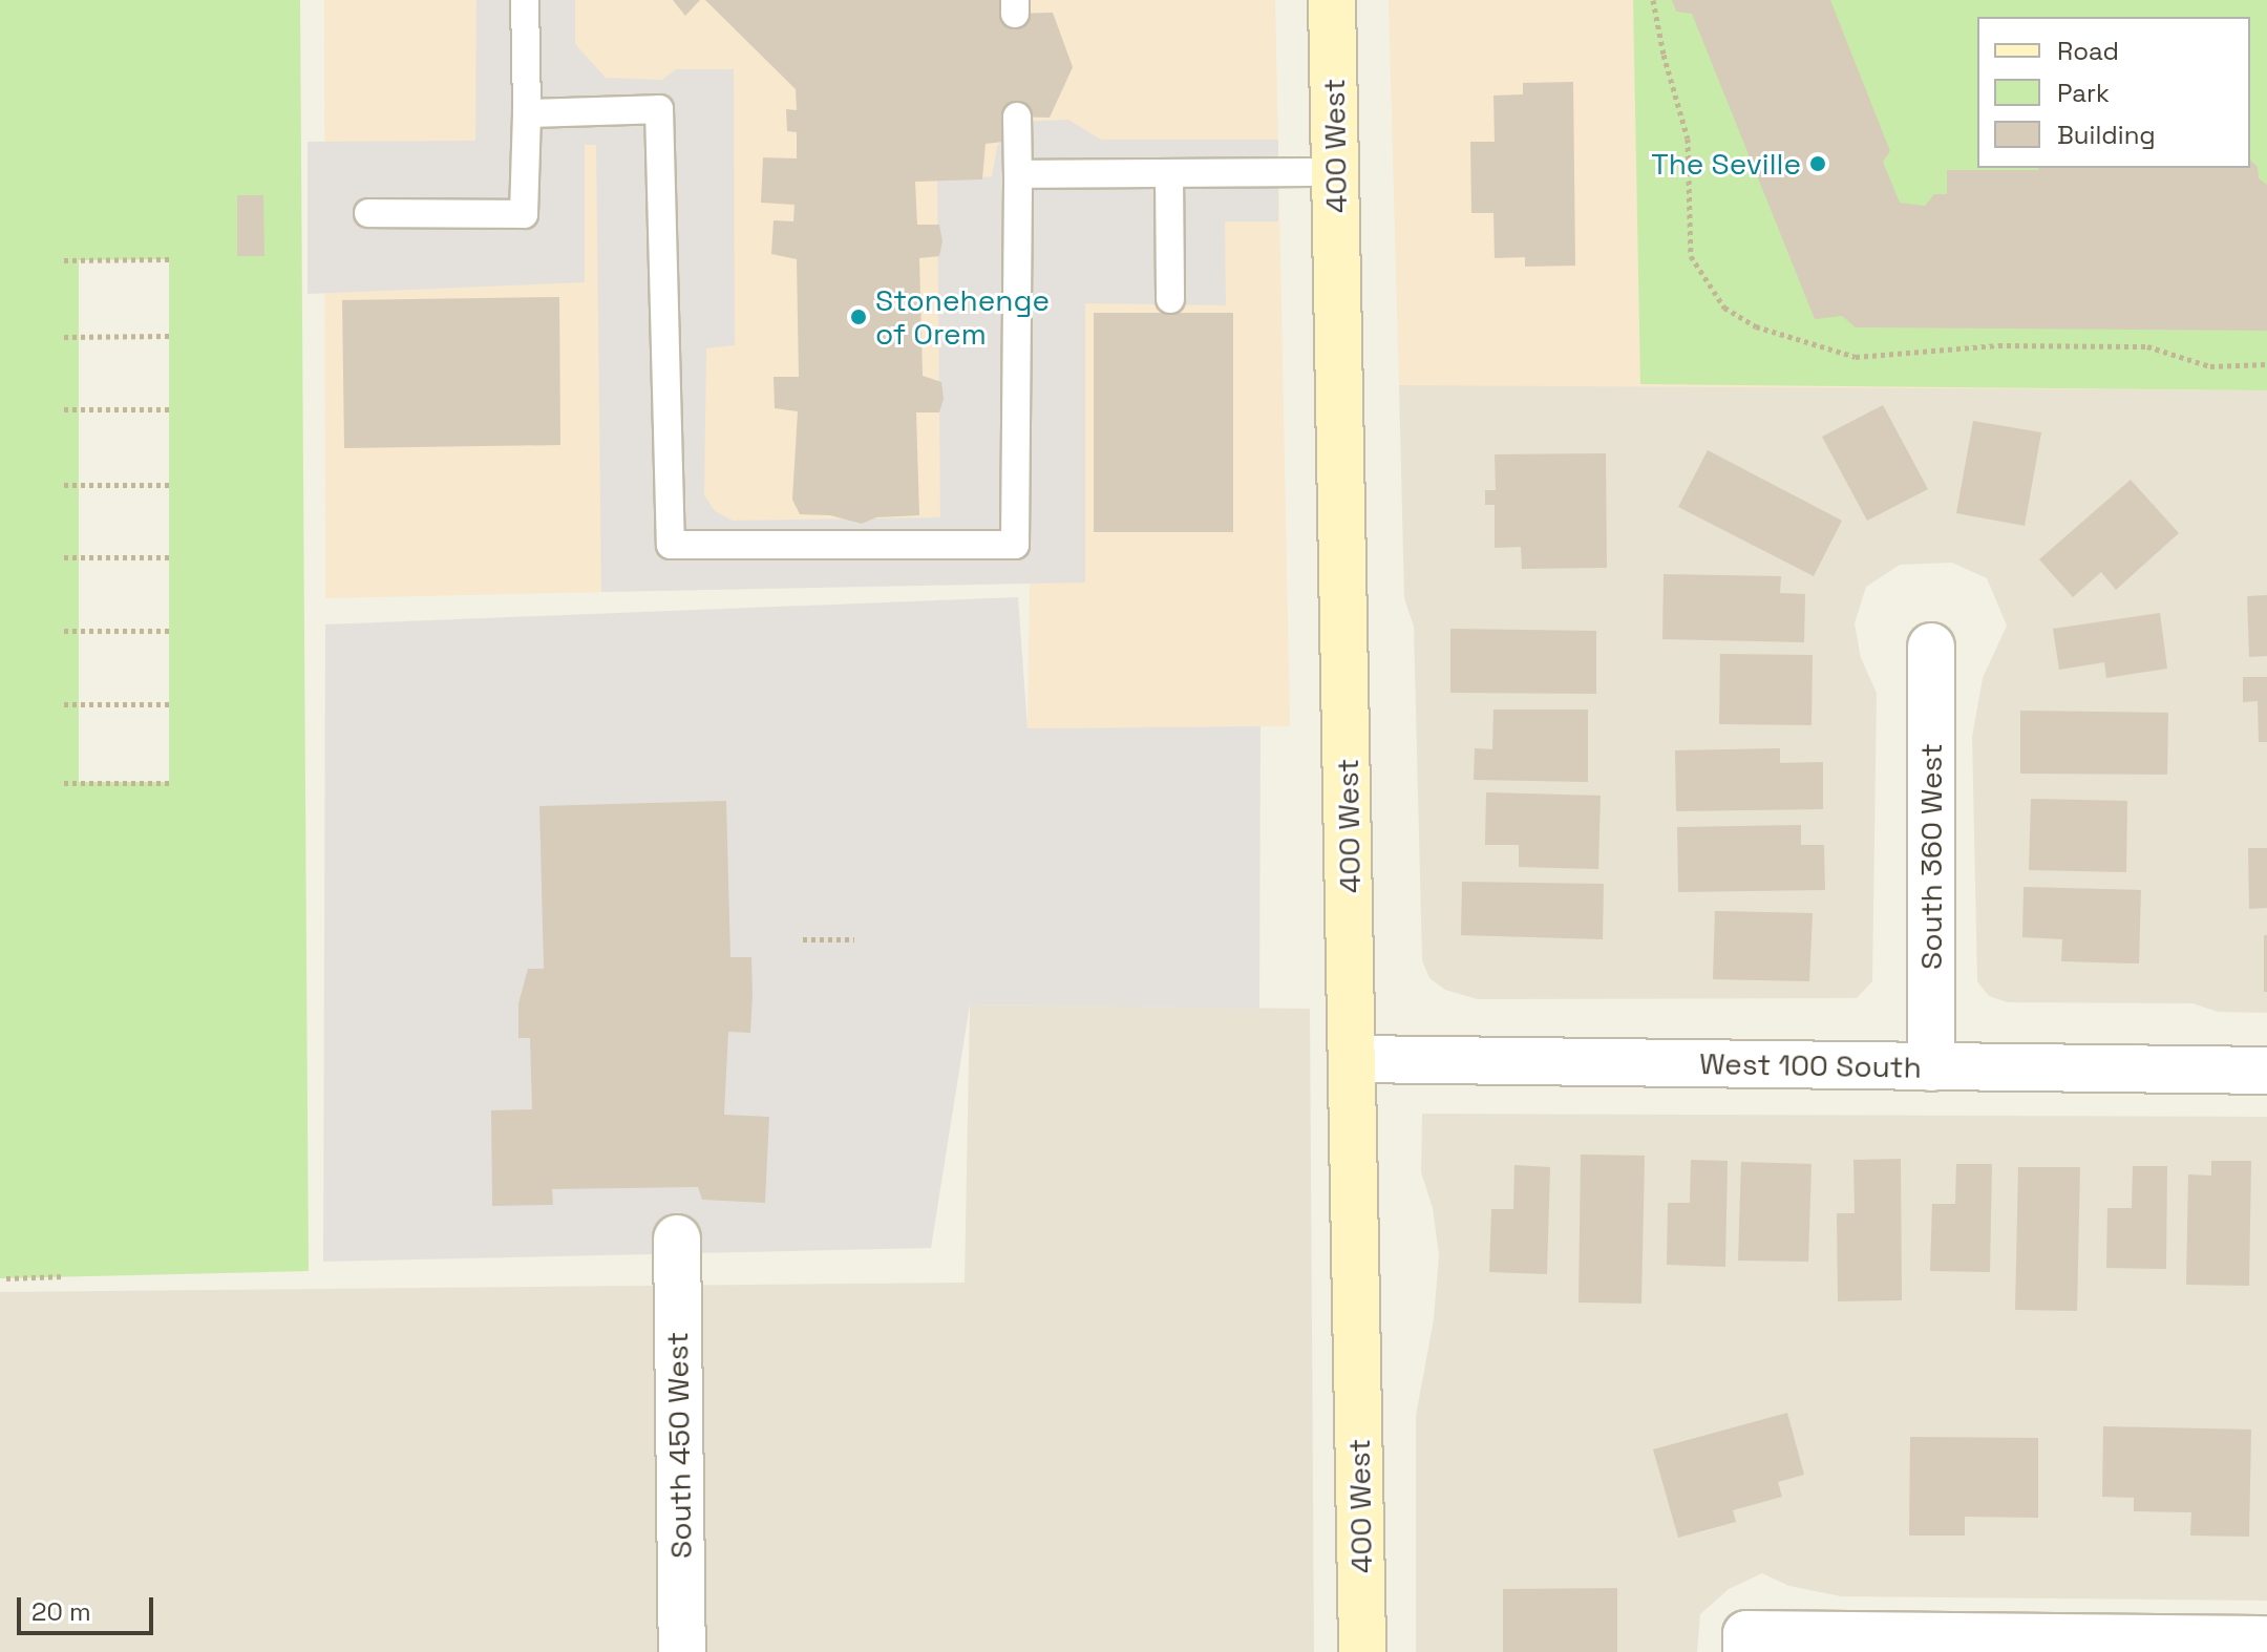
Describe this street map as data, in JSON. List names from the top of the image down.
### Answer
{
  "streets": {
    "main road": ["400 West"],
    "street": ["South 360 West", "West 100 South", "South 450 West"]
  },
  "crossings": [
    ["400 West", "West 100 South"],
    ["South 360 West", "West 100 South"]
  ],
  "places": ["The Seville", "Stonehenge of Orem"],
  "legend": ["Road", "Park", "Building"],
  "scale_bar": "20 m"
}
